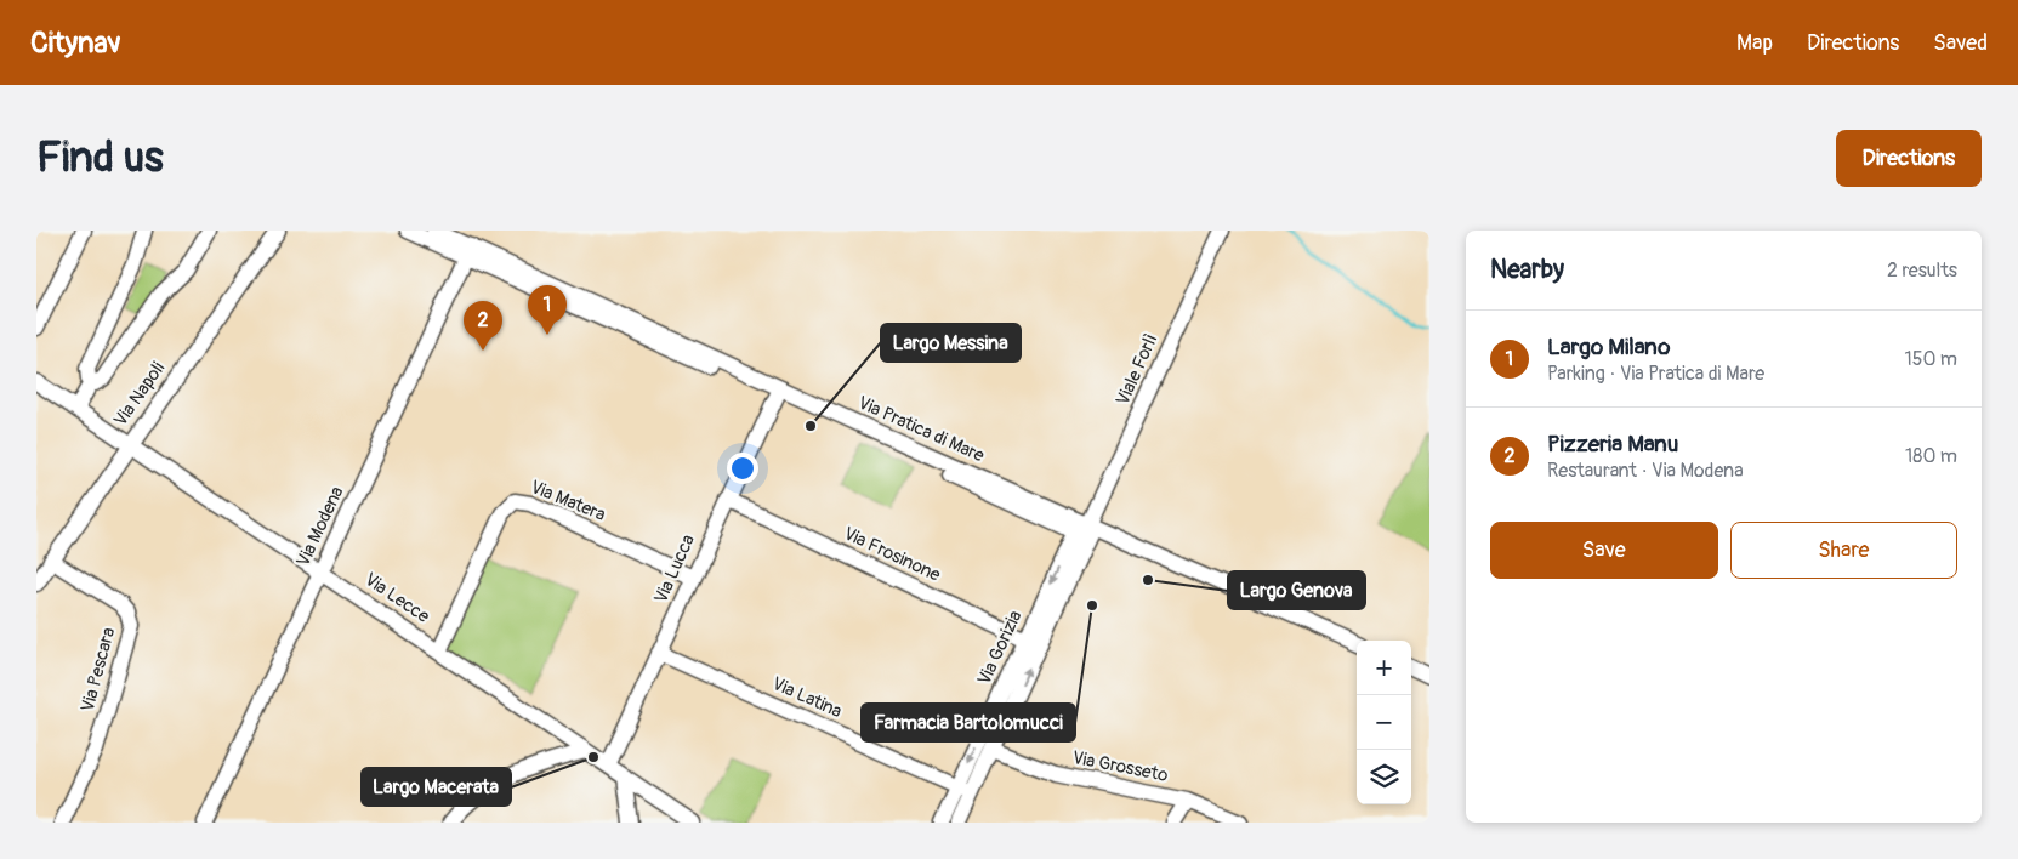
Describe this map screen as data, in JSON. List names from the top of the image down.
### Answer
{
  "streets": {
    "street": [
      "Viale Forlì",
      "Via Napoli",
      "Via Pratica di Mare",
      "Via Matera",
      "Via Modena",
      "Via Frosinone",
      "Via Lucca",
      "Via Lecce",
      "Via Gorizia",
      "Via Pescara",
      "Via Latina",
      "Via Grosseto"
    ]
  },
  "crossings": [
    ["Viale Forlì", "Via Pratica di Mare"],
    ["Viale Forlì", "Via Gorizia"],
    ["Via Napoli", "Via Lecce"],
    ["Via Napoli", "Via Pescara"],
    ["Via Pratica di Mare", "Via Modena"],
    ["Via Pratica di Mare", "Via Lucca"],
    ["Via Pratica di Mare", "Via Gorizia"],
    ["Via Matera", "Via Lucca"],
    ["Via Matera", "Via Lecce"],
    ["Via Modena", "Via Lecce"],
    ["Via Frosinone", "Via Lucca"],
    ["Via Frosinone", "Via Gorizia"],
    ["Via Lucca", "Via Lecce"],
    ["Via Lucca", "Via Latina"],
    ["Via Gorizia", "Via Latina"],
    ["Via Gorizia", "Via Grosseto"]
  ],
  "places": [
    "Largo Messina",
    "Largo Genova",
    "Farmacia Bartolomucci",
    "Largo Macerata"
  ],
  "page": {
    "header": "Citynav",
    "nav": ["Map", "Directions", "Saved"],
    "buttons": [
      "Directions",
      ["Save", "Share"]
    ],
    "title": "Find us",
    "heading": ["Nearby", "2 results"],
    "pins": ["1", "2"],
    "list": [
      {
        "mark": "1",
        "name": "Largo Milano",
        "note": "Parking · Via Pratica di Mare",
        "value": "150 m"
      },
      {
        "mark": "2",
        "name": "Pizzeria Manu",
        "note": "Restaurant · Via Modena",
        "value": "180 m"
      }
    ],
    "map_buttons": ["+", "−"]
  }
}
